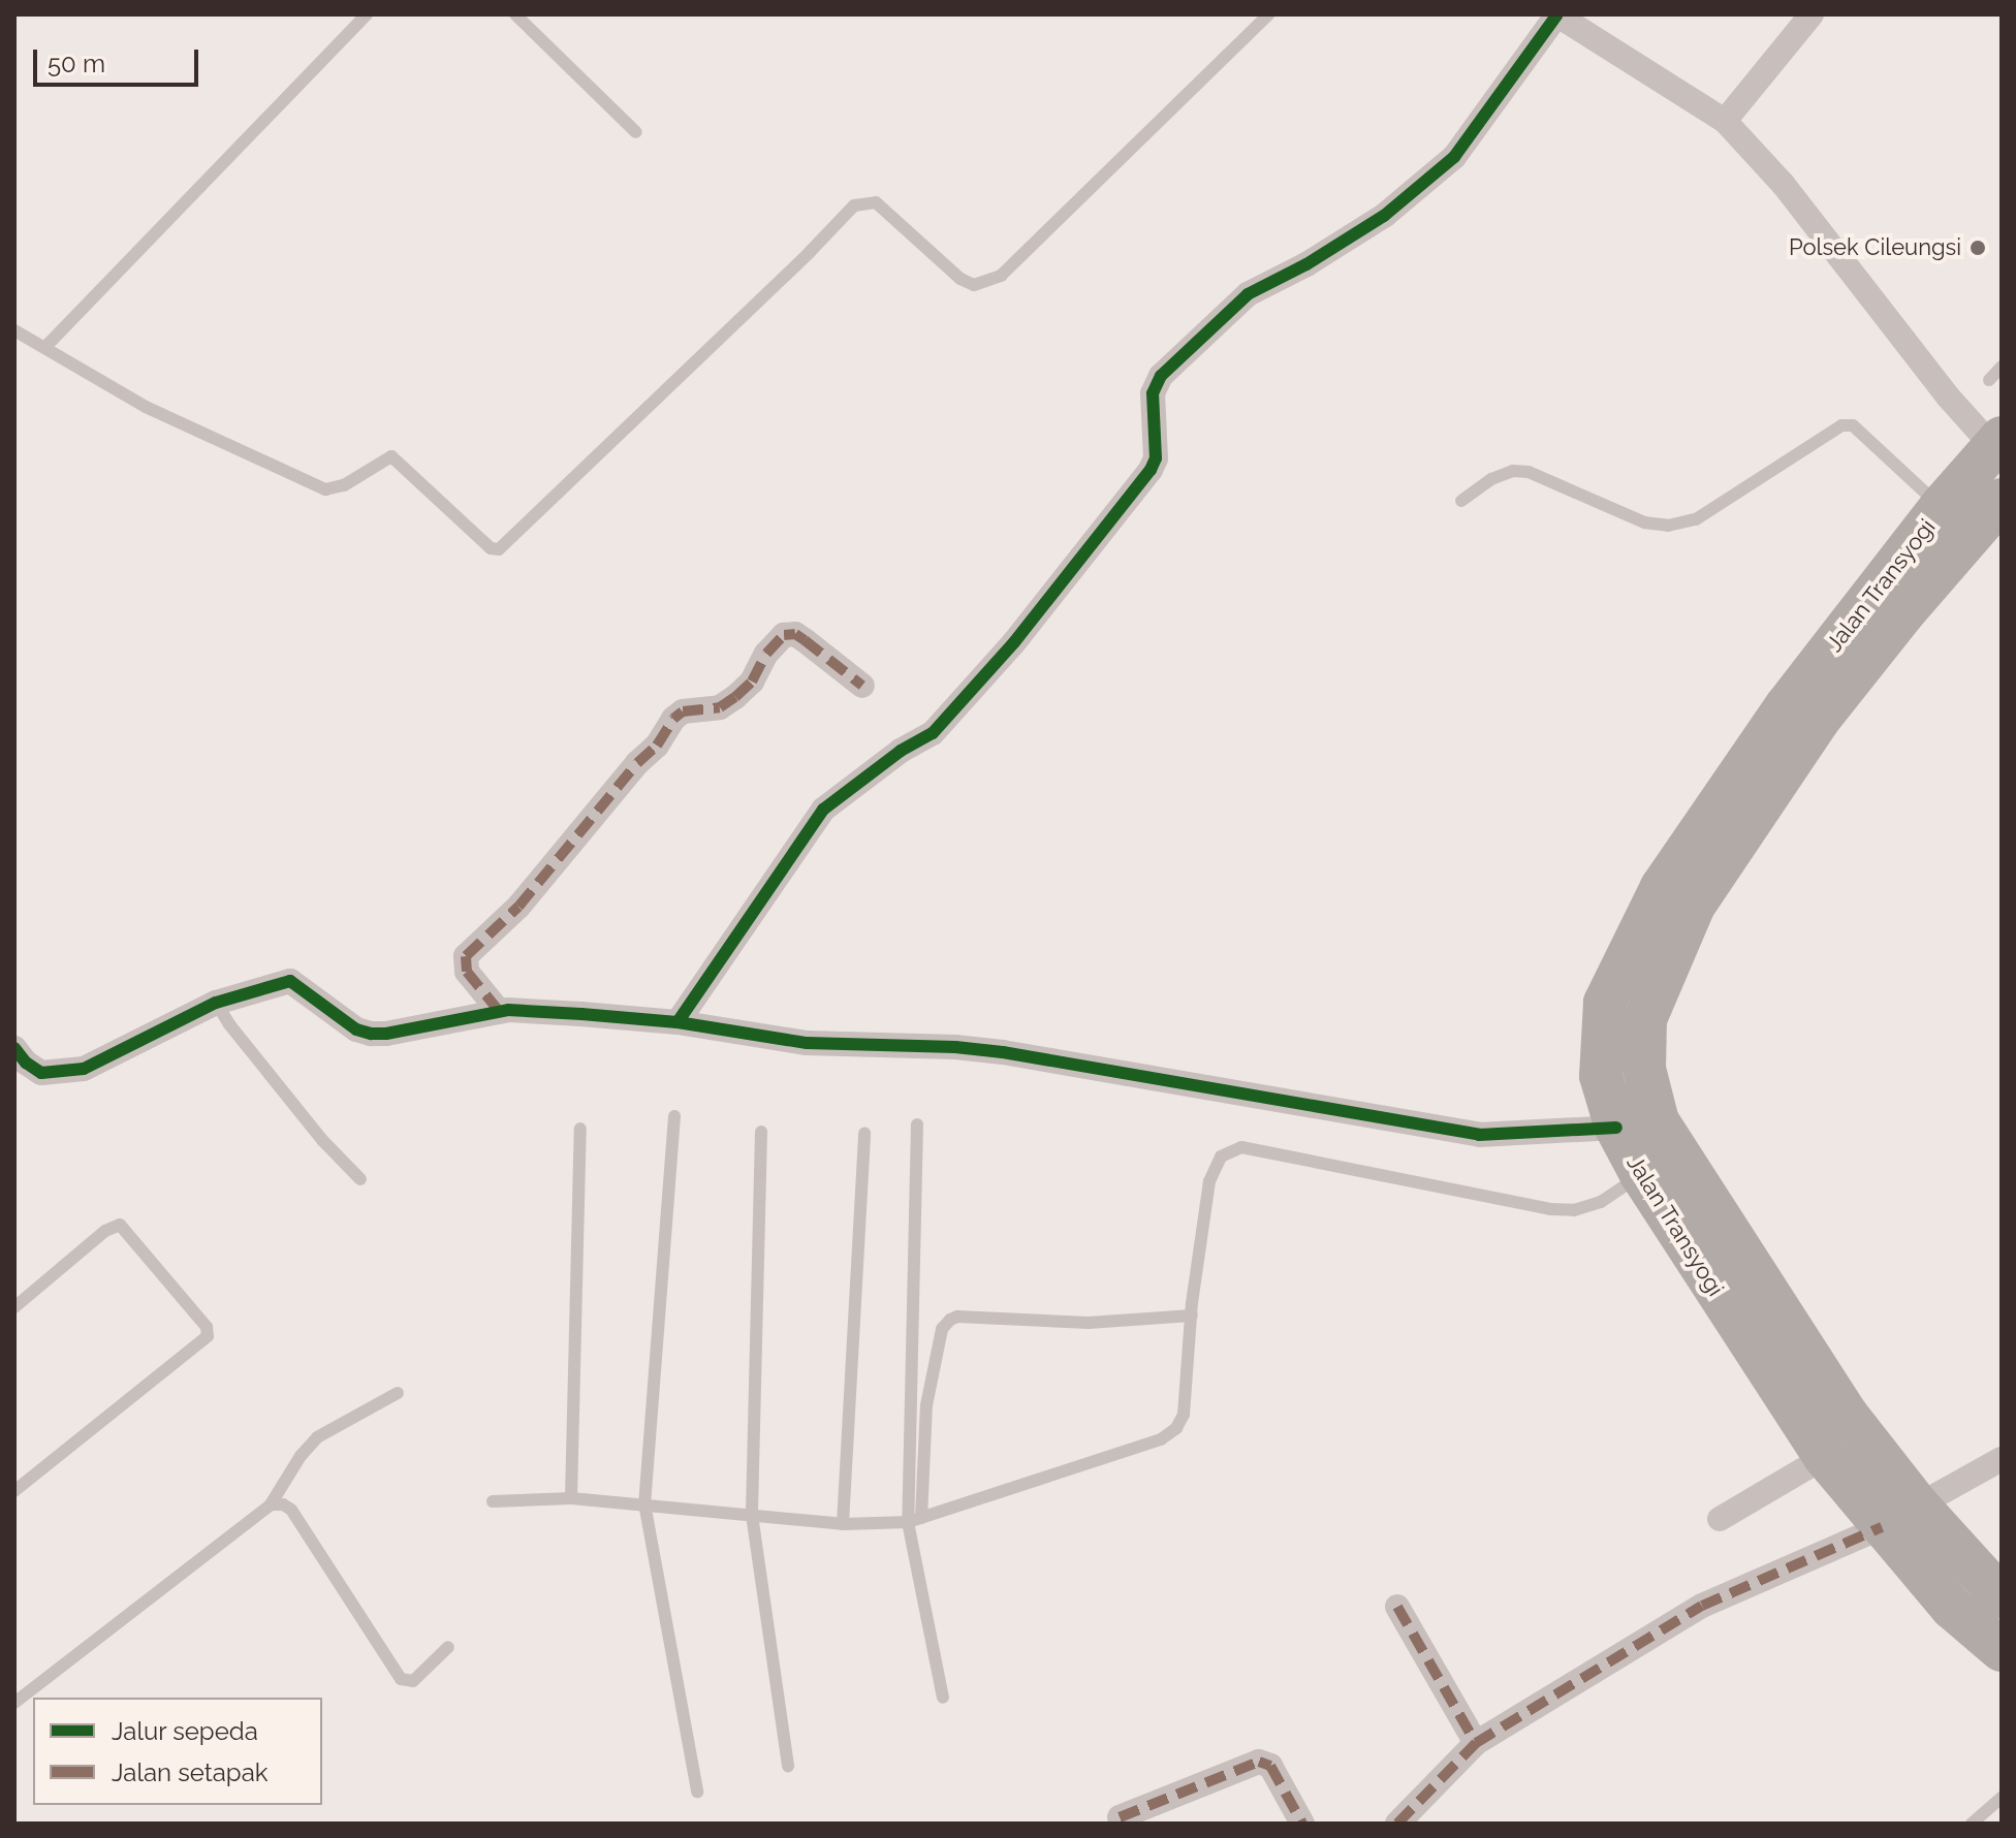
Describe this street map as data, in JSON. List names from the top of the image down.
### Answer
{
  "streets": {
    "highway": ["Jalan Transyogi"]
  },
  "places": ["Polsek Cileungsi"],
  "legend": ["Jalur sepeda", "Jalan setapak"],
  "scale_bar": "50 m"
}
